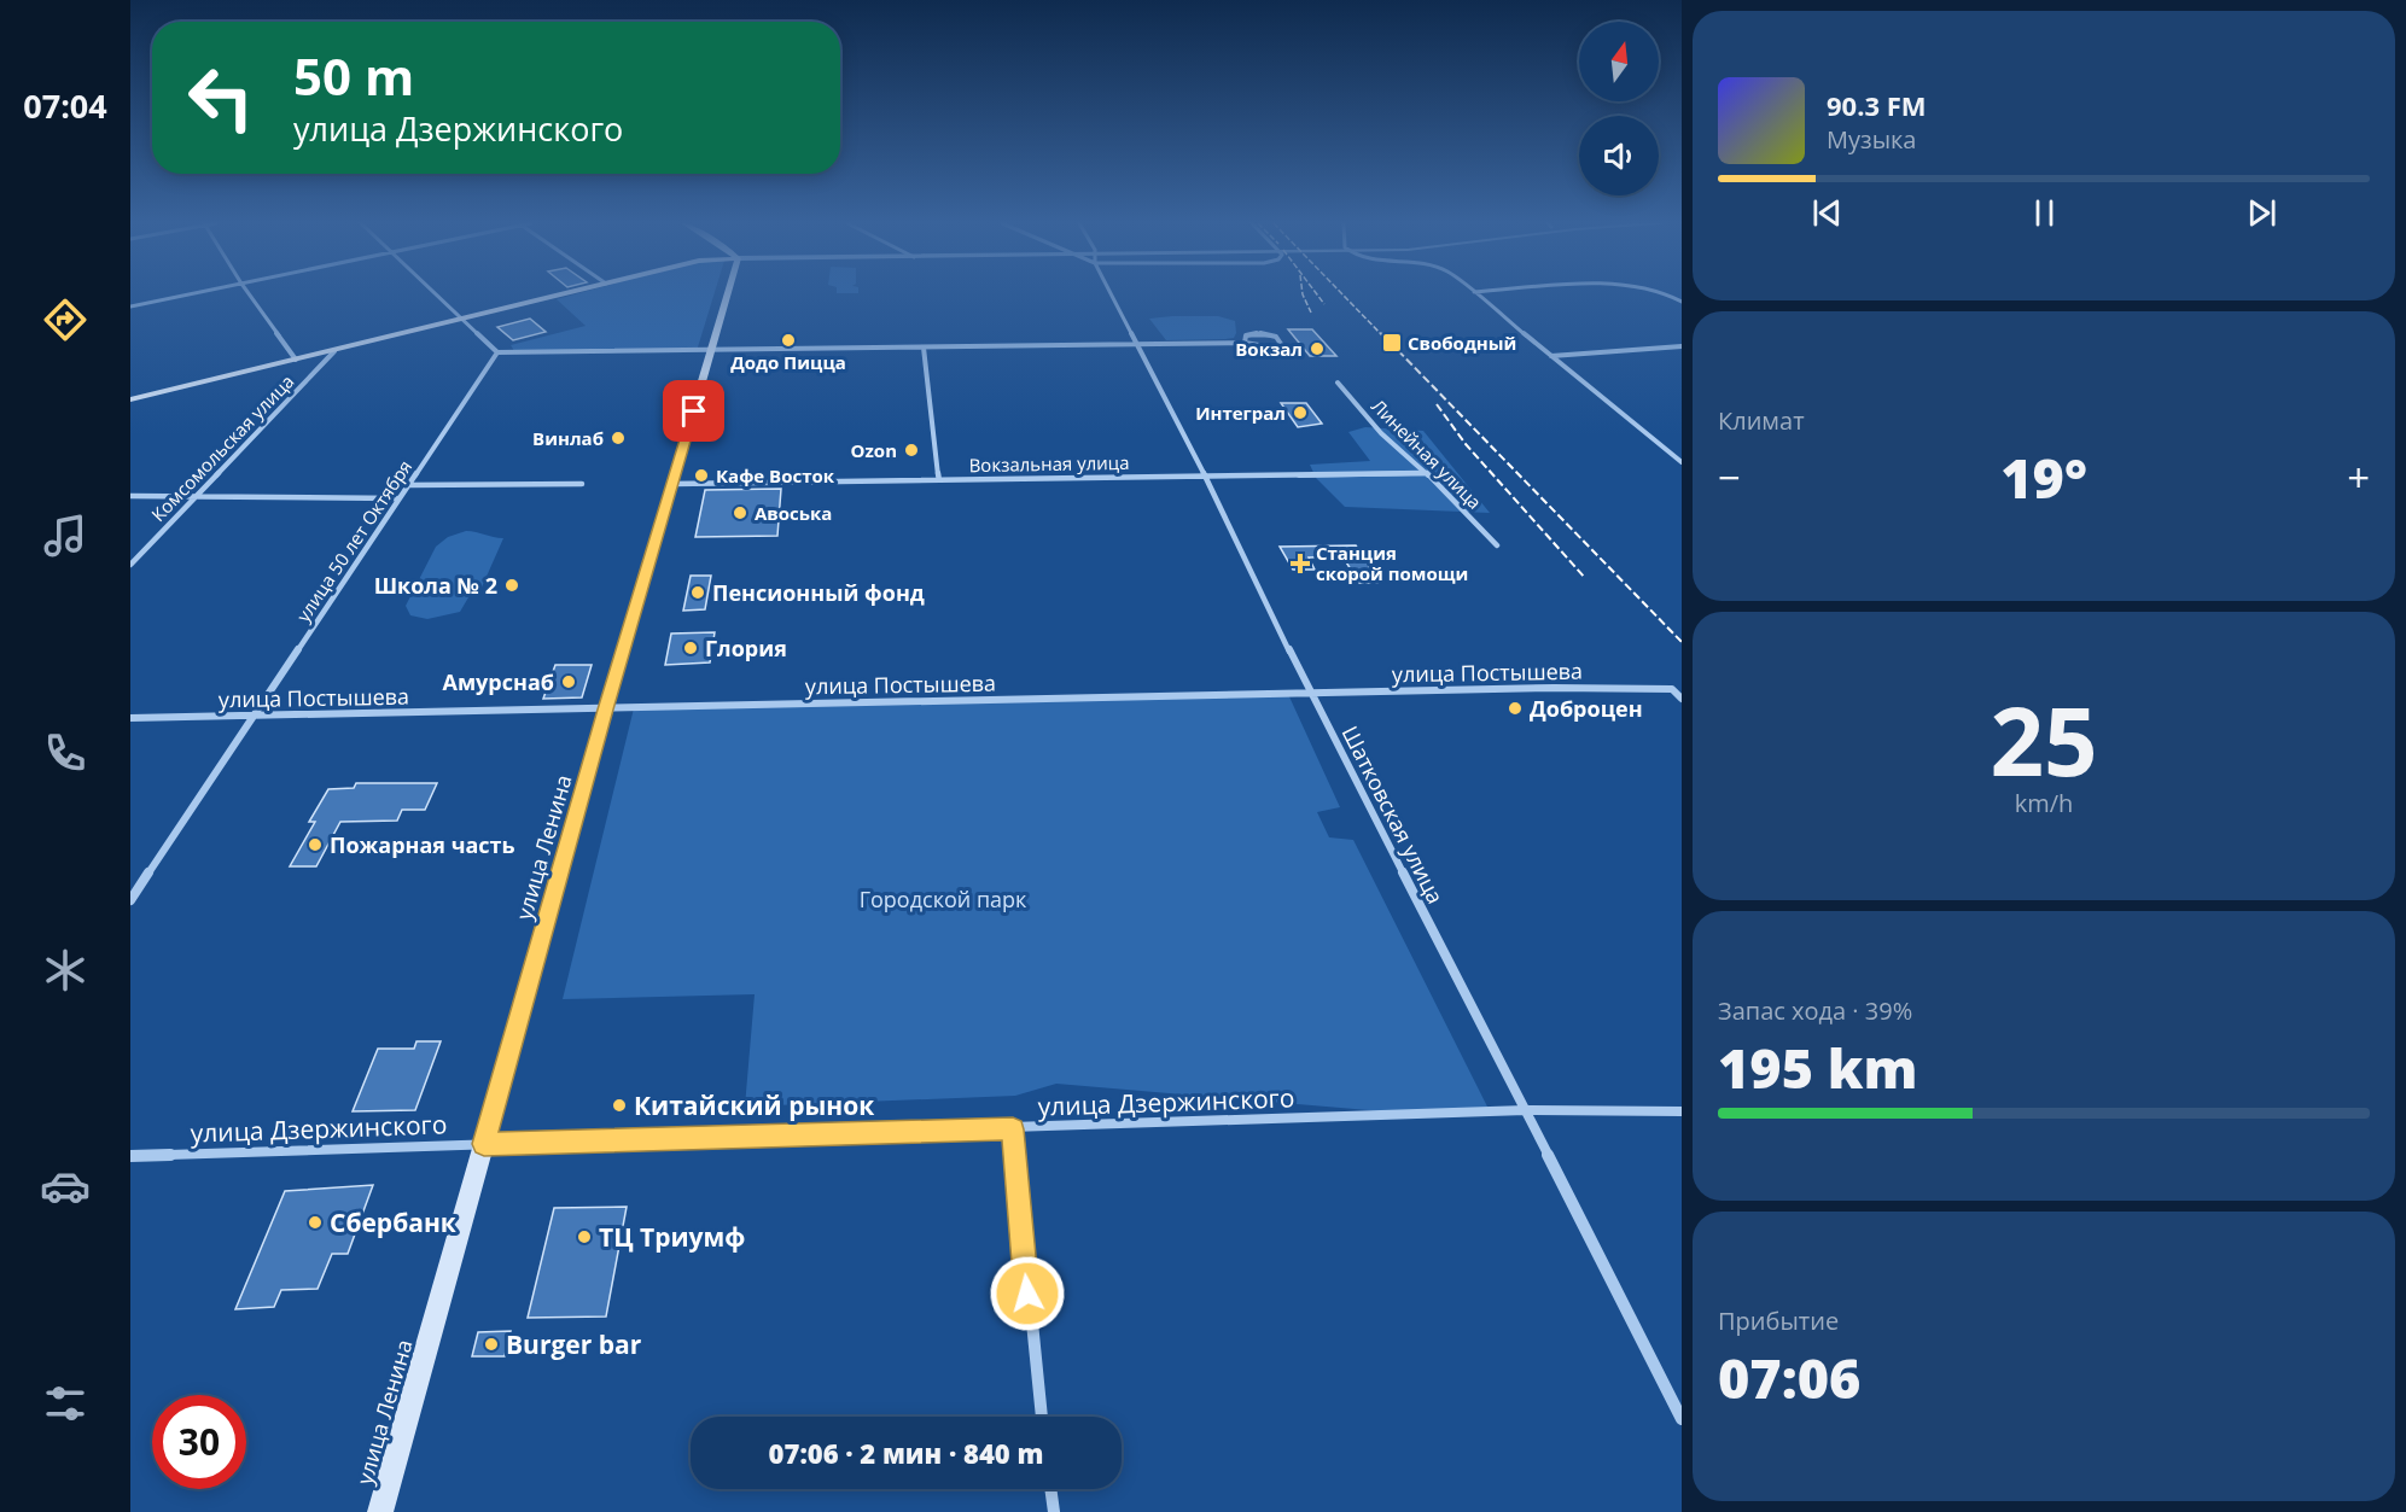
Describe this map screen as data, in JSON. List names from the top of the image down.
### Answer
{
  "streets": {
    "main road": ["улица Ленина"],
    "street": [
      "Комсомольская улица",
      "Линейная улица",
      "Вокзальная улица",
      "улица 50 лет Октября",
      "улица Постышева",
      "Шатковская улица",
      "улица Дзержинского"
    ]
  },
  "crossings": [
    ["Линейная улица", "Вокзальная улица"],
    ["Вокзальная улица", "Шатковская улица"],
    ["Вокзальная улица", "улица Ленина"],
    ["улица 50 лет Октября", "улица Постышева"],
    ["улица Постышева", "Шатковская улица"],
    ["улица Постышева", "улица Ленина"],
    ["Шатковская улица", "улица Дзержинского"],
    ["улица Ленина", "улица Дзержинского"]
  ],
  "parks": ["Городской парк"],
  "places": {
    "other": [
      "Додо Пицца",
      "Вокзал",
      "Интеграл",
      "Винлаб",
      "Ozon",
      "Кафе Восток",
      "Авоська",
      "Школа № 2",
      "Пенсионный фонд",
      "Глория",
      "Амурснаб",
      "Доброцен",
      "Пожарная часть",
      "Китайский рынок",
      "Сбербанк",
      "ТЦ Триумф",
      "Burger bar"
    ],
    "transit": ["Свободный"],
    "health": ["Станция скорой помощи"]
  },
  "north": "top",
  "page": {
    "tabs": "07:04",
    "turn": ["50 m", "улица Дзержинского"],
    "song": ["90.3 FM", "Музыка"],
    "tile": [
      "Климат",
      ["25", "km/h"],
      ["Запас хода · 39%", "195 km"],
      ["Прибытие", "07:06"]
    ],
    "heat": ["−", "19°", "+"],
    "limit": "30",
    "trip": "07:06 · 2 мин · 840 m"
  }
}
